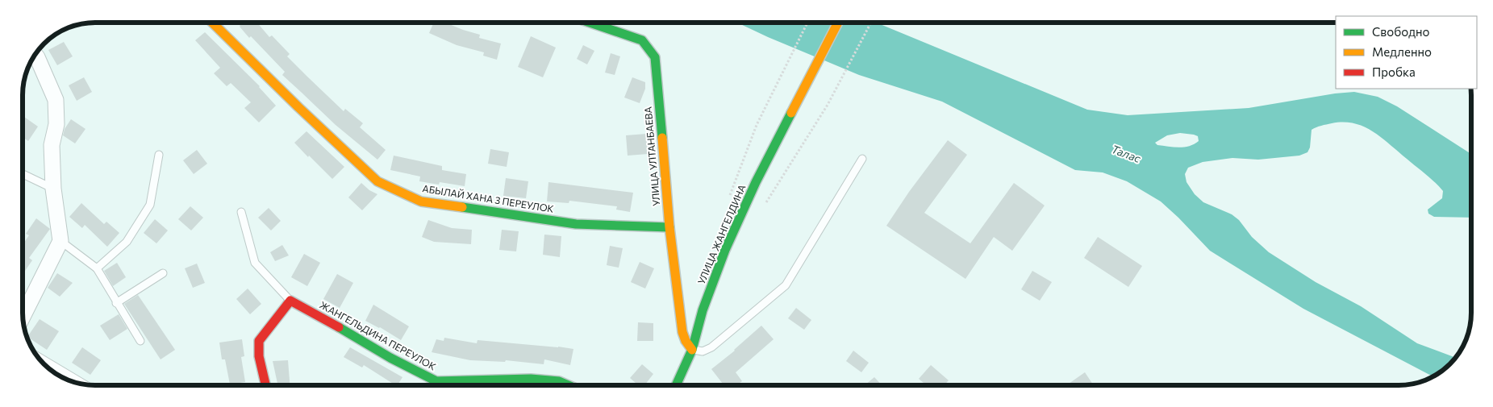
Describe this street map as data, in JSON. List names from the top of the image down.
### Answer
{
  "streets": {
    "street": [
      "УЛИЦА УЛТАНБАЕВА",
      "АБЫЛАЙ ХАНА 3 ПЕРЕУЛОК",
      "УЛИЦА ЖАНГЕЛДИНА",
      "ЖАНГЕЛЬДИНА ПЕРЕУЛОК"
    ]
  },
  "crossings": [
    ["УЛИЦА УЛТАНБАЕВА", "АБЫЛАЙ ХАНА 3 ПЕРЕУЛОК"],
    ["УЛИЦА УЛТАНБАЕВА", "УЛИЦА ЖАНГЕЛДИНА"]
  ],
  "water": ["Талас"],
  "legend": ["Свободно", "Медленно", "Пробка"]
}
